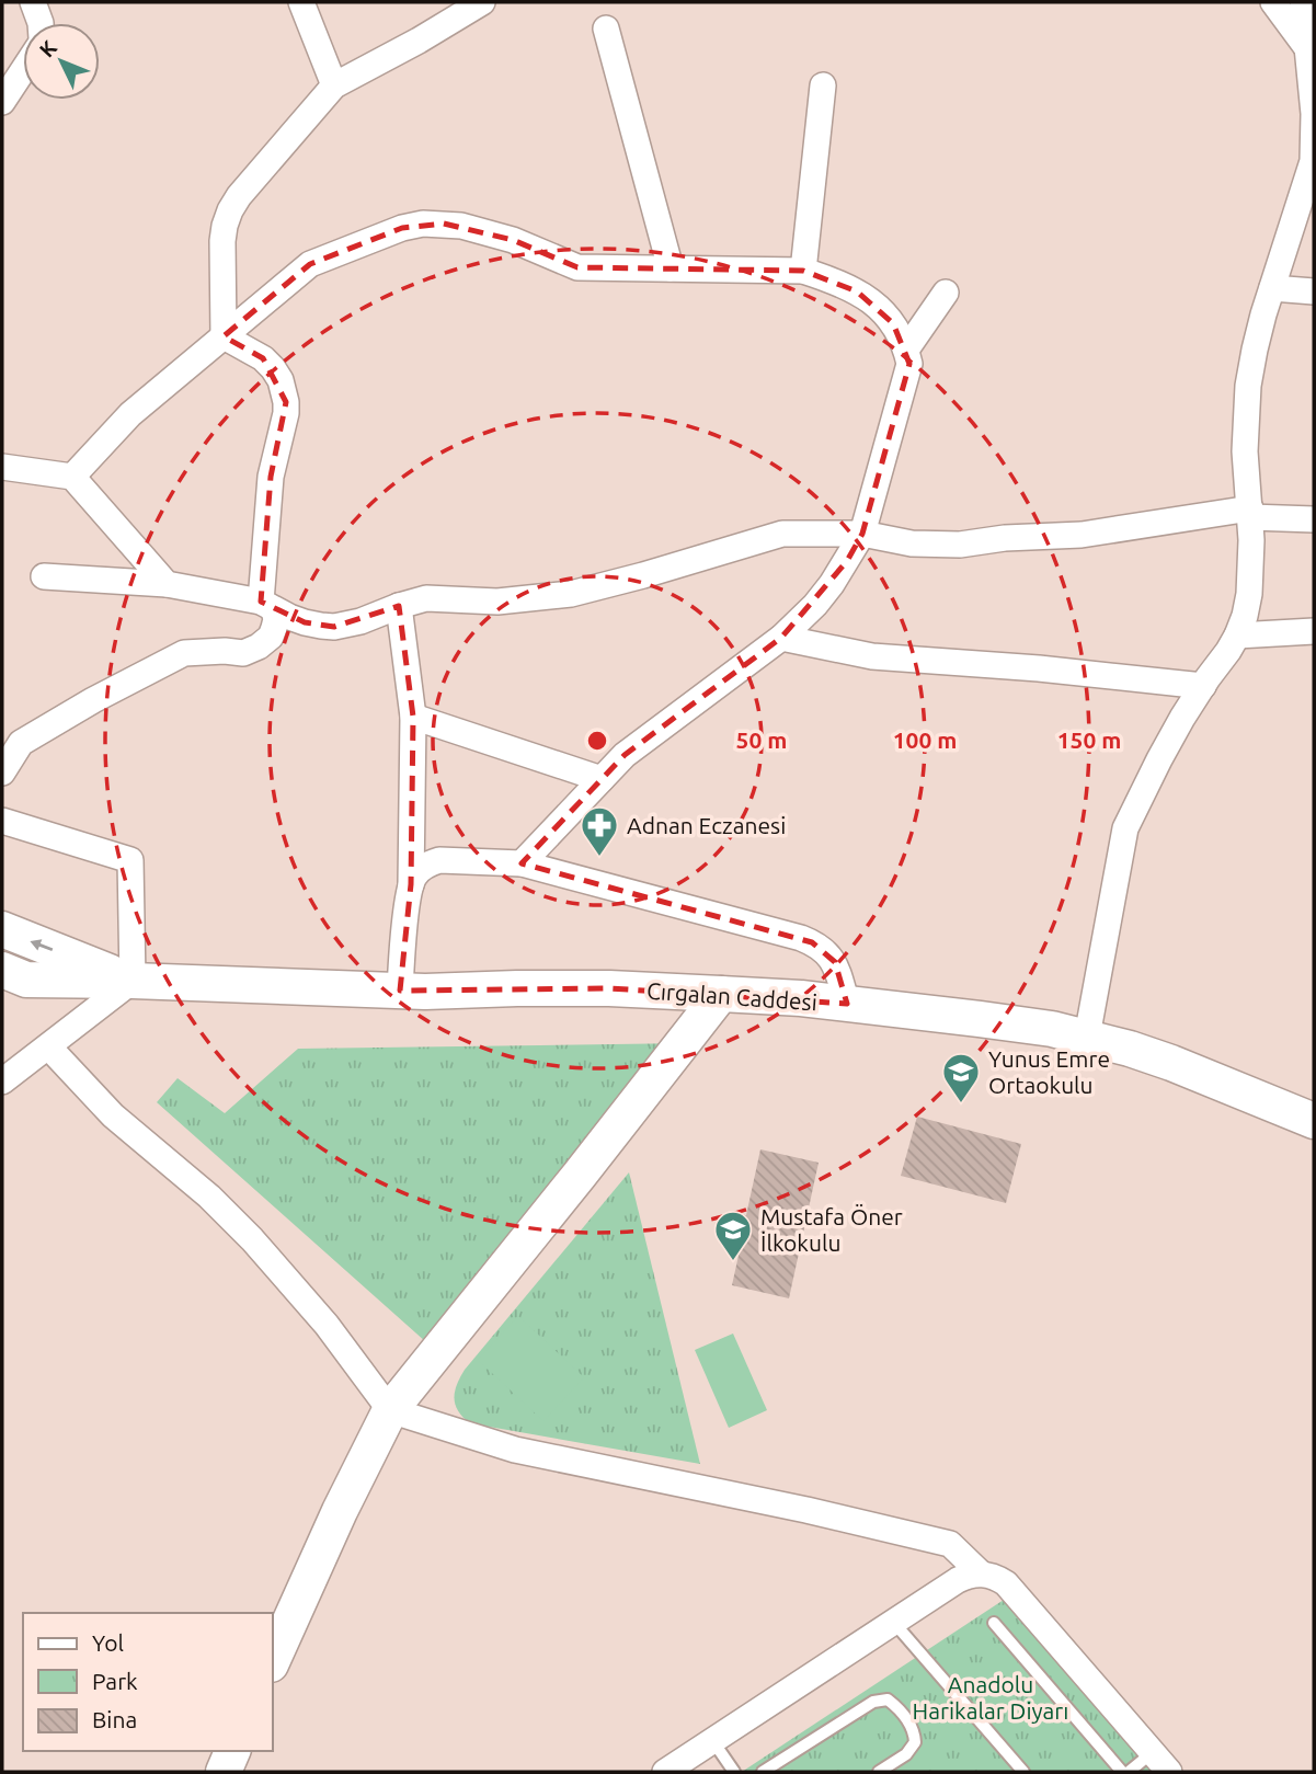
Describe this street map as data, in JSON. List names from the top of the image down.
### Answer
{
  "streets": {
    "street": ["Cırgalan Caddesi"]
  },
  "parks": ["Anadolu Harikalar Diyarı"],
  "places": {
    "pharmacy": ["Adnan Eczanesi"],
    "school or university": ["Yunus Emre Ortaokulu", "Mustafa Öner İlkokulu"]
  },
  "legend": ["Yol", "Park", "Bina"],
  "north": "top left",
  "rings": ["50 m", "100 m", "150 m"]
}
